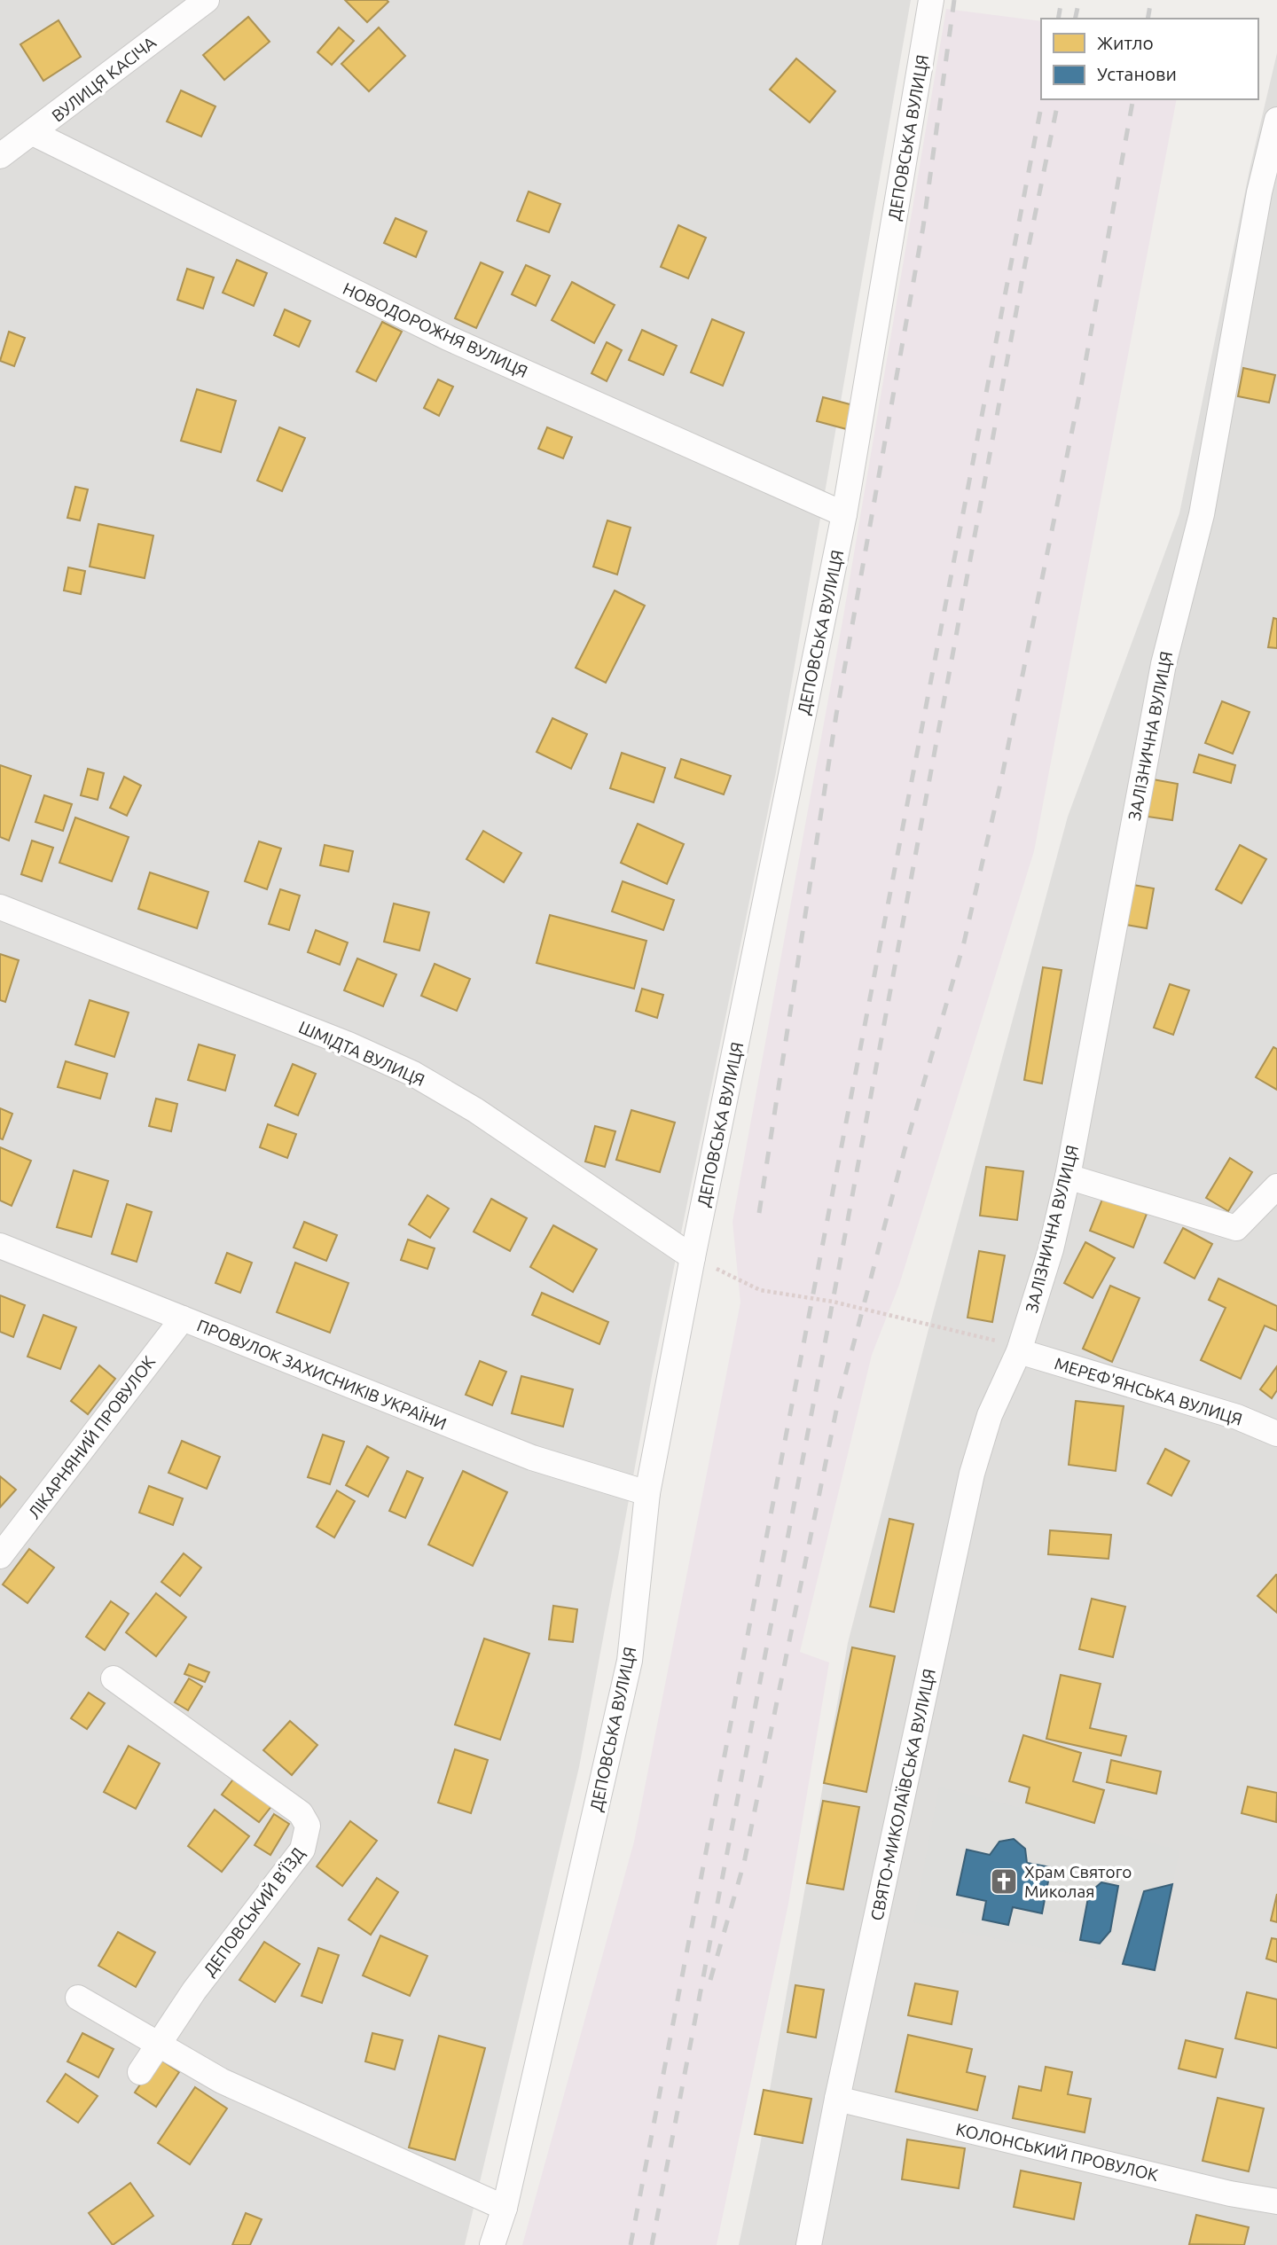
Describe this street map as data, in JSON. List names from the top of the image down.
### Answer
{
  "streets": {
    "street": [
      "ВУЛИЦЯ КАСІЧА",
      "ДЕПОВСЬКА ВУЛИЦЯ",
      "НОВОДОРОЖНЯ ВУЛИЦЯ",
      "ЗАЛІЗНИЧНА ВУЛИЦЯ",
      "ШМІДТА ВУЛИЦЯ",
      "ПРОВУЛОК ЗАХИСНИКІВ УКРАЇНИ",
      "МЕРЕФ'ЯНСЬКА ВУЛИЦЯ",
      "ЛІКАРНЯНИЙ ПРОВУЛОК",
      "СВЯТО-МИКОЛАЇВСЬКА ВУЛИЦЯ",
      "ДЕПОВСЬКИЙ В’ЇЗД",
      "КОЛОНСЬКИЙ ПРОВУЛОК"
    ]
  },
  "crossings": [
    ["ВУЛИЦЯ КАСІЧА", "НОВОДОРОЖНЯ ВУЛИЦЯ"],
    ["ДЕПОВСЬКА ВУЛИЦЯ", "НОВОДОРОЖНЯ ВУЛИЦЯ"],
    ["ДЕПОВСЬКА ВУЛИЦЯ", "ШМІДТА ВУЛИЦЯ"],
    ["ДЕПОВСЬКА ВУЛИЦЯ", "ПРОВУЛОК ЗАХИСНИКІВ УКРАЇНИ"],
    ["ЗАЛІЗНИЧНА ВУЛИЦЯ", "МЕРЕФ'ЯНСЬКА ВУЛИЦЯ"],
    ["ЗАЛІЗНИЧНА ВУЛИЦЯ", "СВЯТО-МИКОЛАЇВСЬКА ВУЛИЦЯ"],
    ["ПРОВУЛОК ЗАХИСНИКІВ УКРАЇНИ", "ЛІКАРНЯНИЙ ПРОВУЛОК"],
    ["МЕРЕФ'ЯНСЬКА ВУЛИЦЯ", "СВЯТО-МИКОЛАЇВСЬКА ВУЛИЦЯ"],
    ["СВЯТО-МИКОЛАЇВСЬКА ВУЛИЦЯ", "КОЛОНСЬКИЙ ПРОВУЛОК"]
  ],
  "places": {
    "church": ["Храм Святого Миколая"]
  },
  "legend": ["Житло", "Установи"]
}
